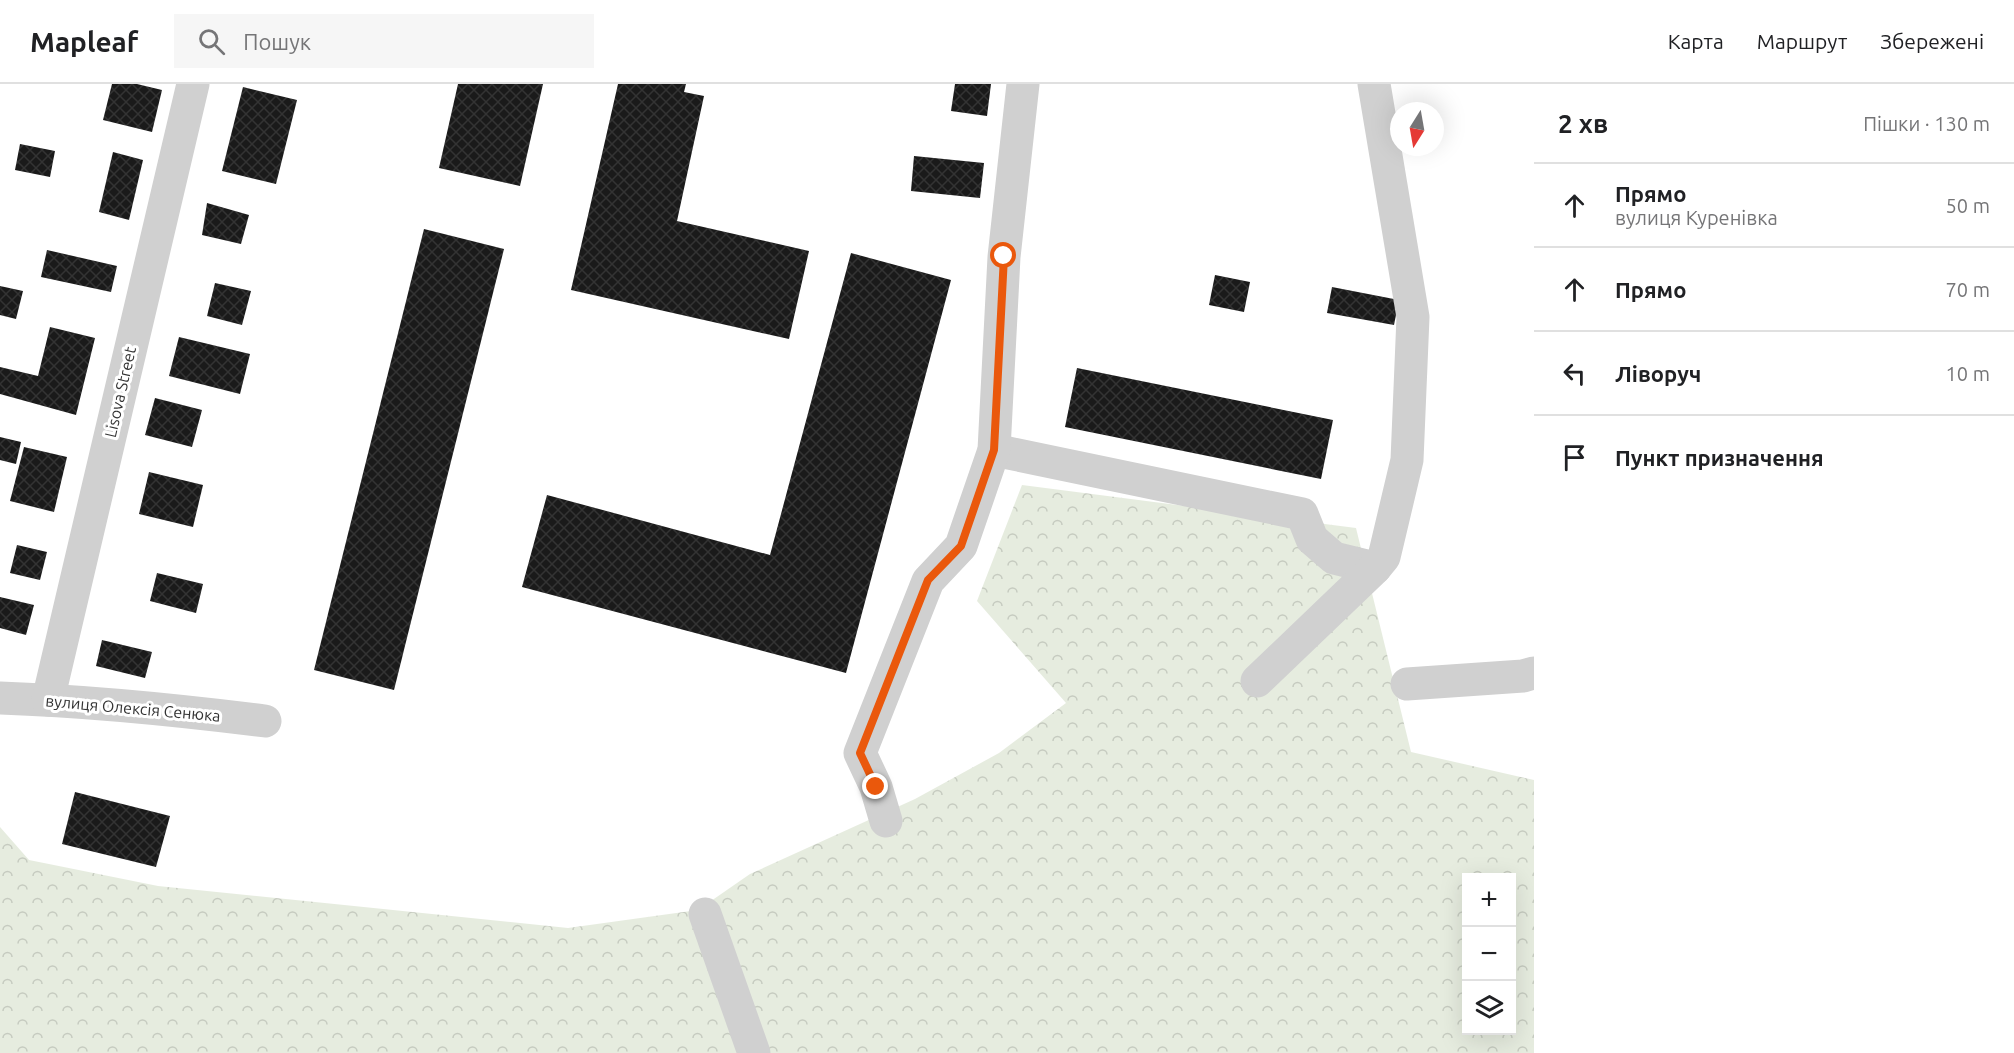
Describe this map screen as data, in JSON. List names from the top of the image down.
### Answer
{
  "streets": {
    "street": ["Lisova Street", "вулиця Олексія Сенюка"]
  },
  "crossings": [
    ["Lisova Street", "вулиця Олексія Сенюка"]
  ],
  "north": "bottom",
  "page": {
    "header": "Mapleaf",
    "search": "Пошук",
    "nav": ["Карта", "Маршрут", "Збережені"],
    "heading": ["2 хв", "Пішки · 130 m"],
    "list": [
      ["Прямо", "вулиця Куренівка", "50 m"],
      ["Прямо", "70 m"],
      ["Ліворуч", "10 m"],
      "Пункт призначення"
    ],
    "map_buttons": ["+", "−"]
  }
}
